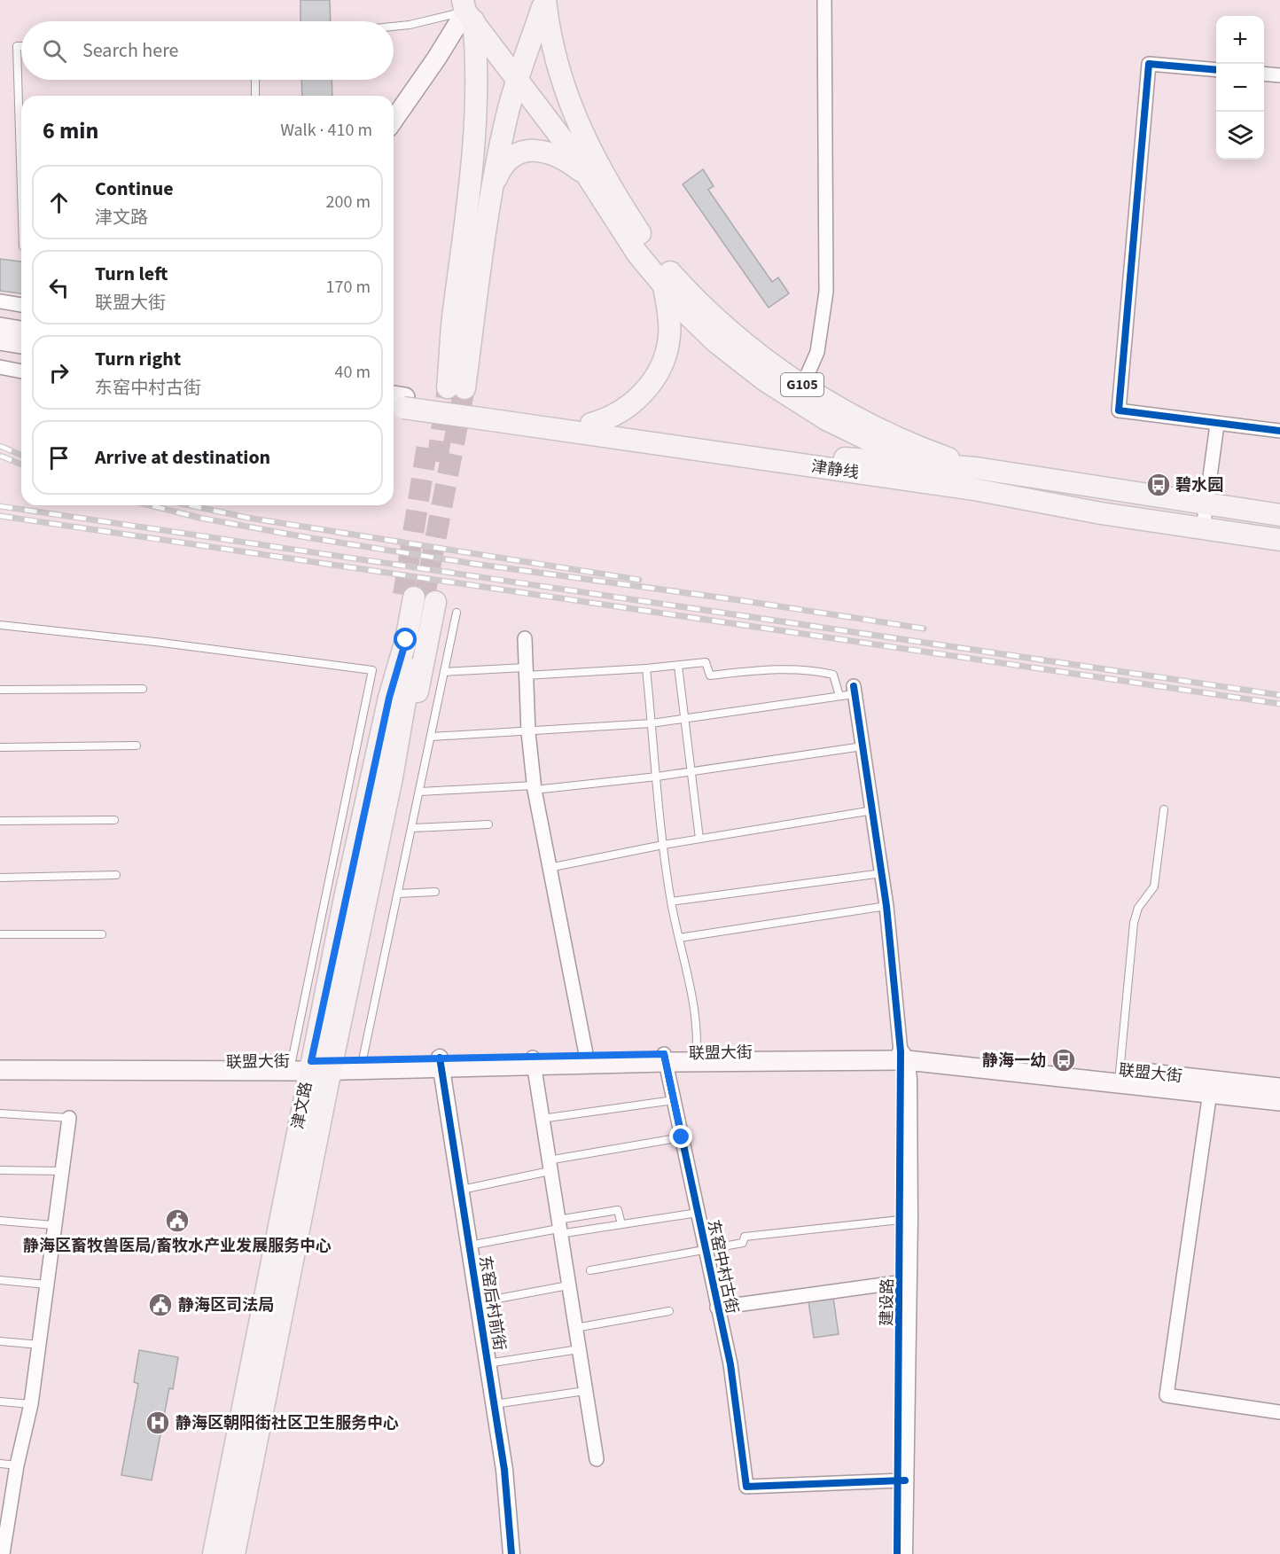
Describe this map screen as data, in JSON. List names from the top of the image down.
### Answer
{
  "streets": {
    "main road": [
      "G105",
      "津静线",
      "联盟大街",
      "津文路"
    ],
    "street": ["东窑中村古街", "建设路", "东窑后村前街"]
  },
  "crossings": [
    ["G105", "津静线"],
    ["联盟大街", "津文路"],
    ["联盟大街", "东窑中村古街"],
    ["联盟大街", "建设路"],
    ["联盟大街", "东窑后村前街"],
    ["东窑中村古街", "建设路"]
  ],
  "places": {
    "bus stop": ["碧水园", "静海一幼"],
    "public building": ["静海区畜牧兽医局/畜牧水产业发展服务中心", "静海区司法局"],
    "hospital": ["静海区朝阳街社区卫生服务中心"]
  },
  "page": {
    "map_buttons": ["+", "−"],
    "search": "Search here",
    "heading": ["6 min", "Walk · 410 m"],
    "list": [
      ["Continue", "津文路", "200 m"],
      ["Turn left", "联盟大街", "170 m"],
      ["Turn right", "东窑中村古街", "40 m"],
      "Arrive at destination"
    ]
  }
}
